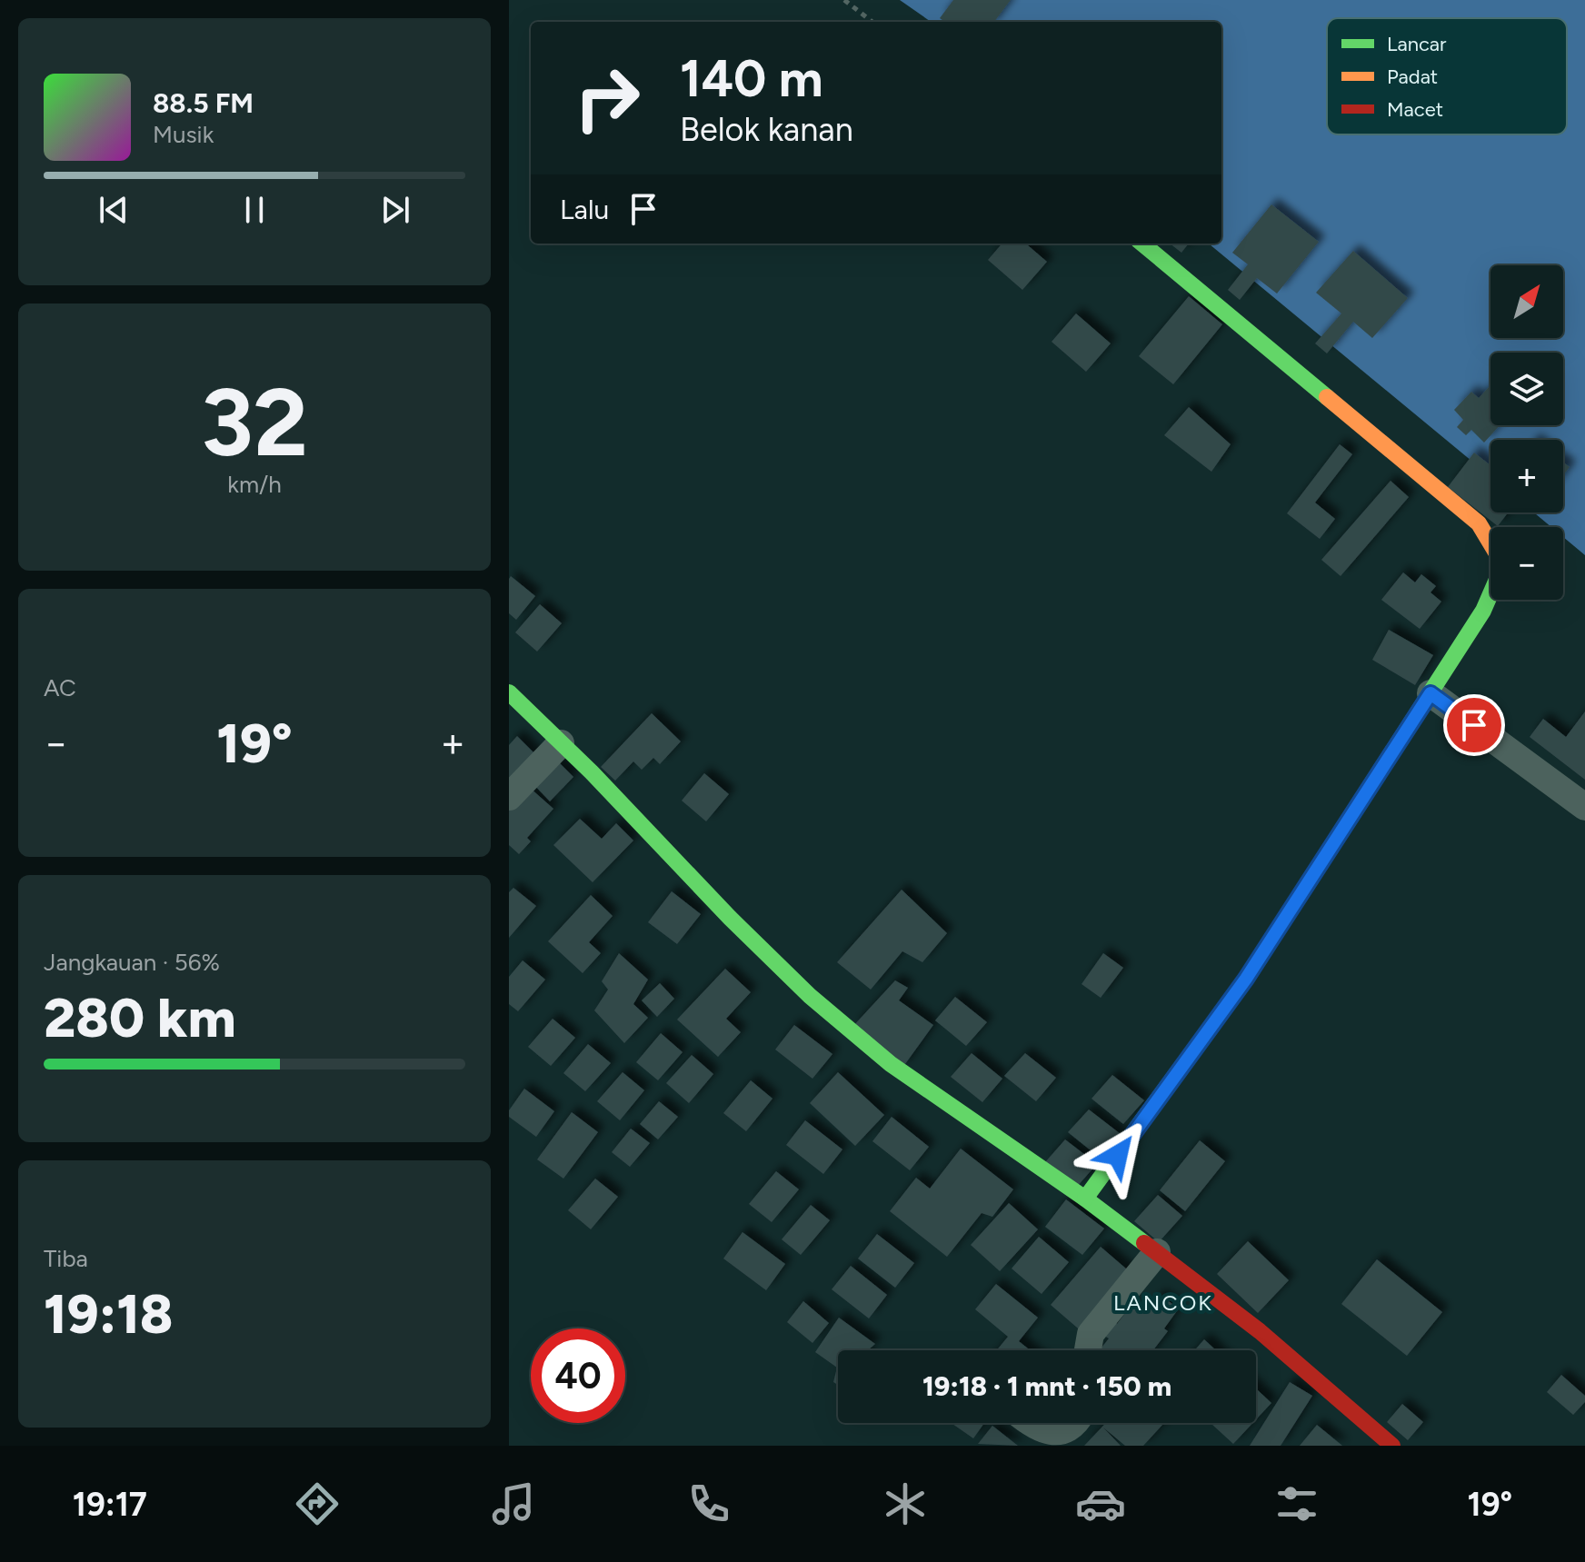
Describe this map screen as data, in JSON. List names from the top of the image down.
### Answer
{
  "districts": ["LANCOK"],
  "legend": ["Lancar", "Padat", "Macet"],
  "north": "top right",
  "page": {
    "turn": ["140 m", "Belok kanan"],
    "song": ["88.5 FM", "Musik"],
    "then": "Lalu",
    "map_buttons": ["+", "−"],
    "tile": [
      ["32", "km/h"],
      "AC",
      ["Jangkauan · 56%", "280 km"],
      ["Tiba", "19:18"]
    ],
    "heat": ["−", "19°", "+"],
    "limit": "40",
    "trip": "19:18 · 1 mnt · 150 m",
    "tabs": ["19:17", "19°"]
  }
}
